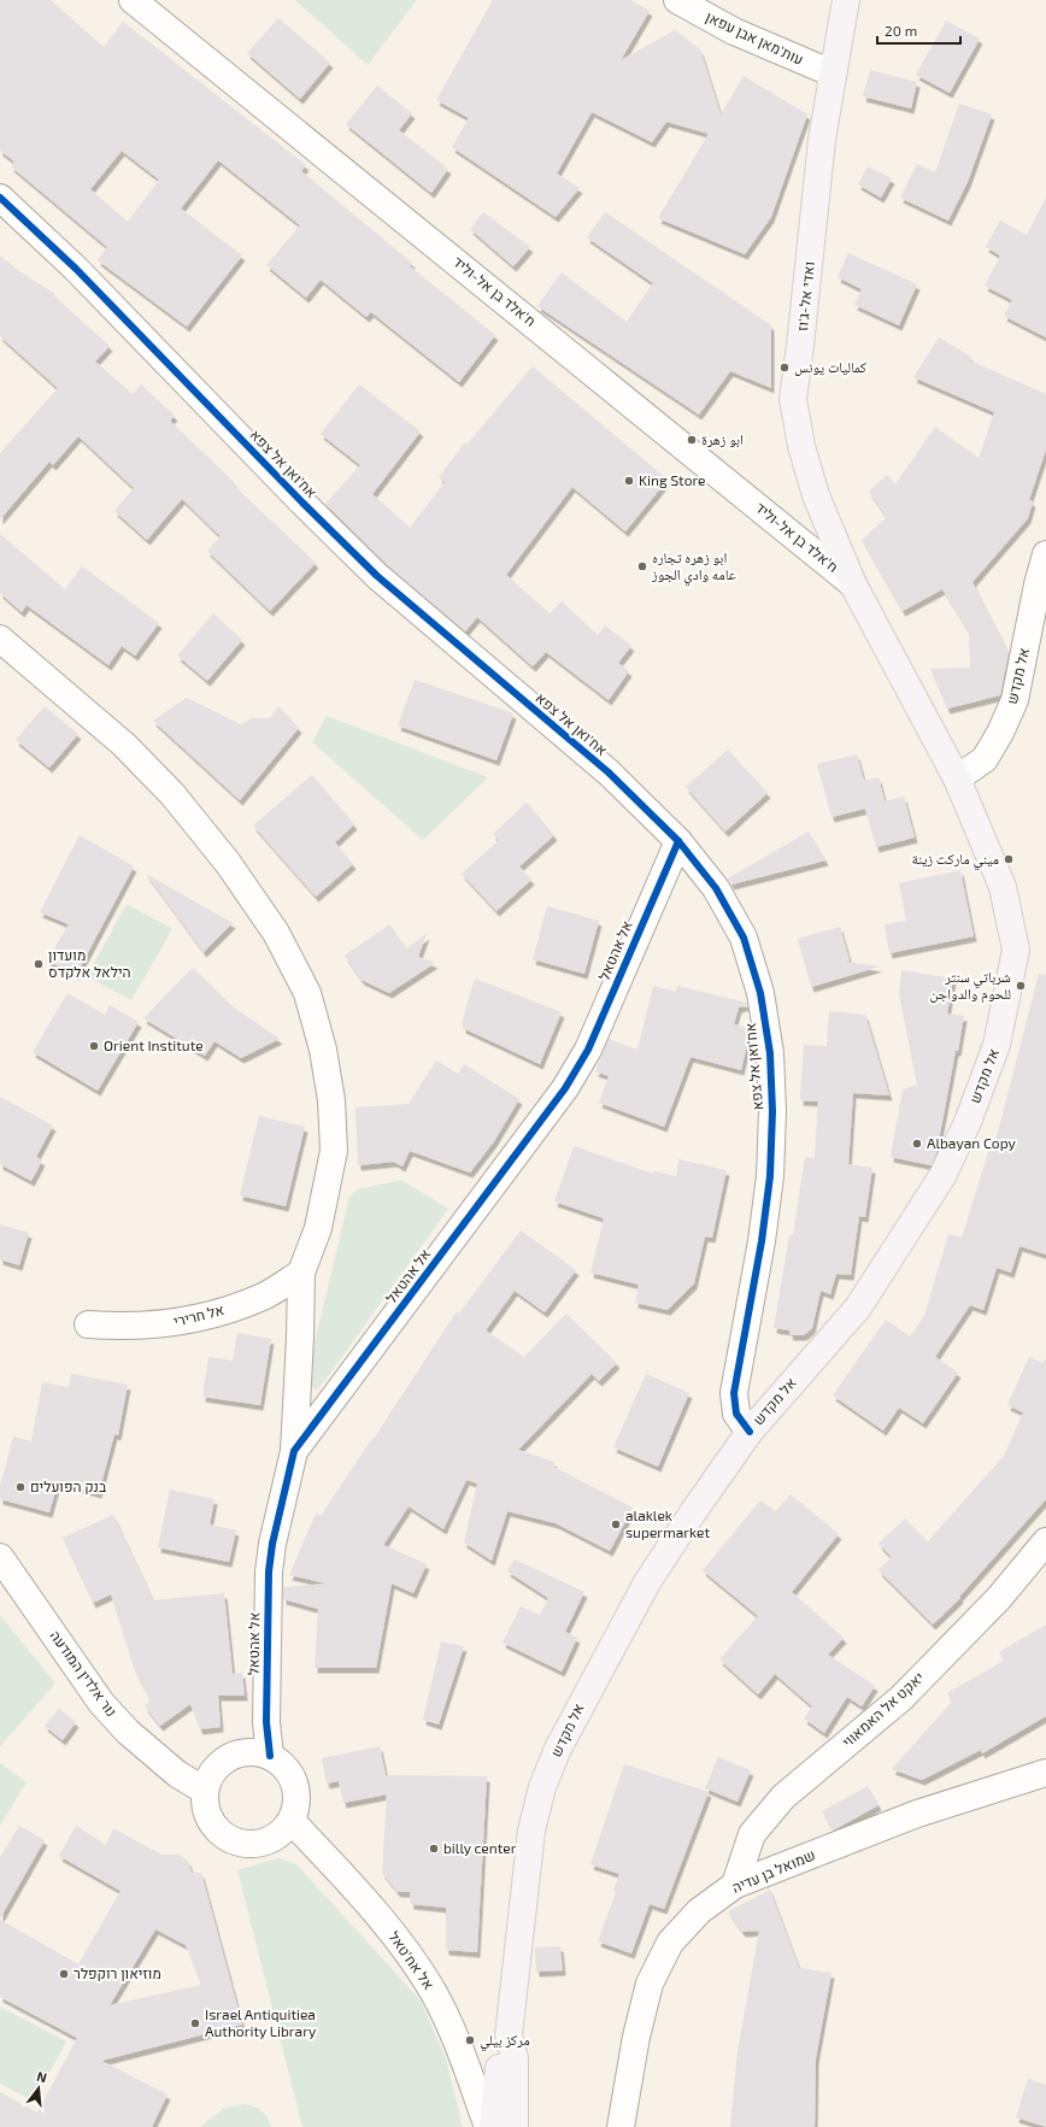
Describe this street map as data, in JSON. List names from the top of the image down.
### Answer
{
  "streets": {
    "main road": ["ואדי אל-ג'וז", "אל מקדש"],
    "street": [
      "עות'מאן אבן עפאן",
      "ח'אלד בן אל-וליד",
      "אח'ואן אל צפא",
      "אל אהטאל",
      "אל חרירי",
      "נור אלדין המודעה",
      "יאקט אל האמאווי",
      "שמואל בן עדיה",
      "אל אח'טאל"
    ]
  },
  "crossings": [
    ["עות'מאן אבן עפאן", "ואדי אל-ג'וז"],
    ["ח'אלד בן אל-וליד", "ואדי אל-ג'וז"],
    ["ח'אלד בן אל-וליד", "אל מקדש"],
    ["ואדי אל-ג'וז", "אל מקדש"],
    ["אח'ואן אל צפא", "אל מקדש"],
    ["אח'ואן אל צפא", "אל אהטאל"],
    ["אל אהטאל", "נור אלדין המודעה"],
    ["אל אהטאל", "אל אח'טאל"],
    ["נור אלדין המודעה", "אל אח'טאל"],
    ["יאקט אל האמאווי", "שמואל בן עדיה"]
  ],
  "places": [
    "كماليات يونس",
    "ابو زهرة",
    "King Store",
    "ابو زهره تجاره عامه وادي الجوز",
    "ميني ماركت زينة",
    "מועדון הילאל אלקדס",
    "شرباتي سنتر للحوم والدواجن",
    "Orient Institute",
    "Albayan Copy",
    "בנק הפועלים",
    "alaklek supermarket",
    "billy center",
    "מוזיאון רוקפלר",
    "Israel Antiquitiea Authority Library",
    "مركز بيلي"
  ],
  "scale_bar": "20 m",
  "north": "top"
}
